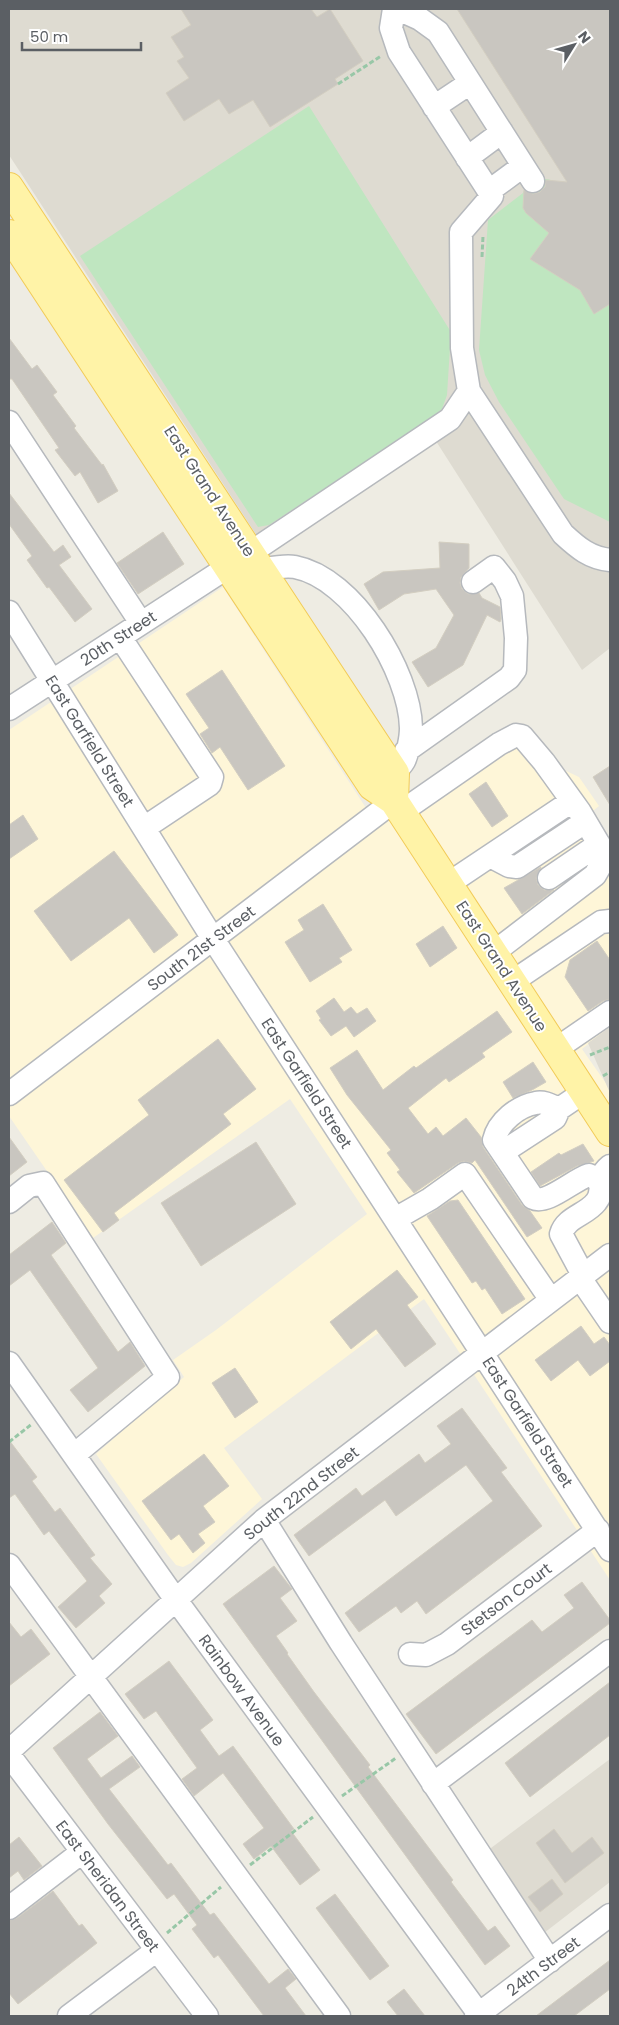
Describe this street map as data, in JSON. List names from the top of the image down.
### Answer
{
  "streets": {
    "main road": ["East Grand Avenue"],
    "street": [
      "20th Street",
      "East Garfield Street",
      "South 21st Street",
      "South 22nd Street",
      "Stetson Court",
      "Rainbow Avenue",
      "East Sheridan Street",
      "24th Street"
    ]
  },
  "crossings": [
    ["East Grand Avenue", "20th Street"],
    ["East Grand Avenue", "South 21st Street"],
    ["20th Street", "East Garfield Street"],
    ["East Garfield Street", "South 21st Street"],
    ["East Garfield Street", "South 22nd Street"],
    ["East Garfield Street", "Stetson Court"],
    ["South 22nd Street", "Rainbow Avenue"],
    ["Rainbow Avenue", "24th Street"]
  ],
  "scale_bar": "50 m",
  "north": "top right"
}
